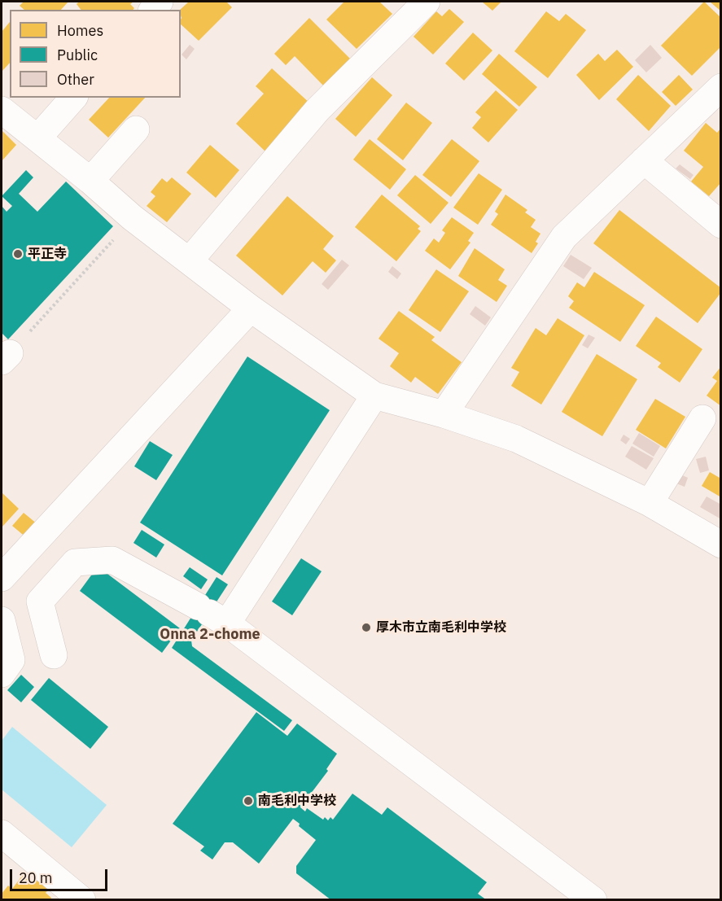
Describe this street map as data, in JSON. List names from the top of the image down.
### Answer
{
  "districts": ["Onna 2-chome"],
  "places": ["平正寺", "厚木市立南毛利中学校", "南毛利中学校"],
  "legend": ["Homes", "Public", "Other"],
  "scale_bar": "20 m"
}
